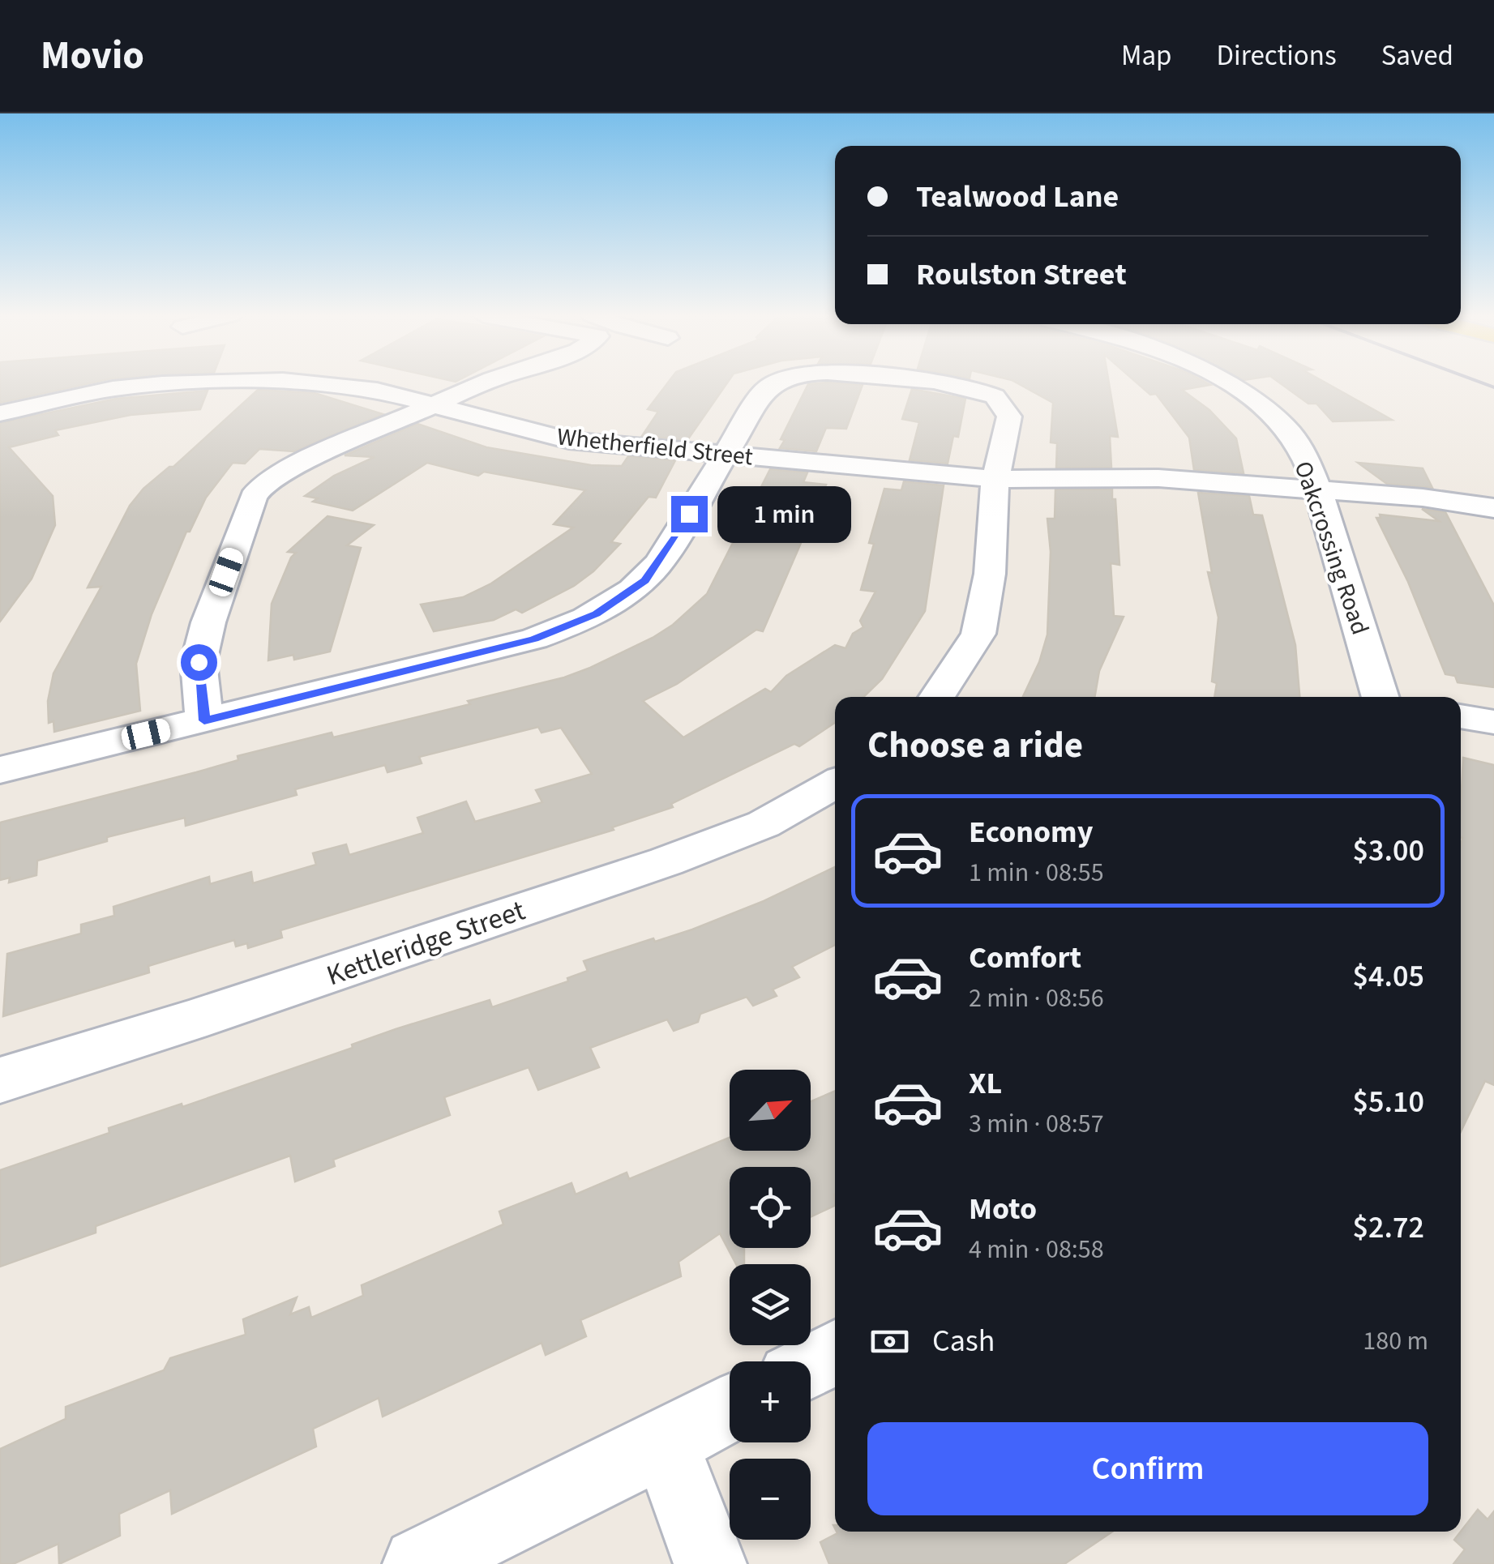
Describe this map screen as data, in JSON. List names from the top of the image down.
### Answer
{
  "streets": {
    "street": ["Whetherfield Street", "Oakcrossing Road", "Kettleridge Street"]
  },
  "crossings": [
    ["Whetherfield Street", "Oakcrossing Road"]
  ],
  "north": "top right",
  "page": {
    "header": "Movio",
    "nav": ["Map", "Directions", "Saved"],
    "banner": ["Tealwood Lane", "Roulston Street"],
    "bubble": "1 min",
    "heading": "Choose a ride",
    "list": [
      {
        "name": "Economy",
        "note": "1 min · 08:55",
        "value": "$3.00"
      },
      {
        "name": "Comfort",
        "note": "2 min · 08:56",
        "value": "$4.05"
      },
      {
        "name": "XL",
        "note": "3 min · 08:57",
        "value": "$5.10"
      },
      {
        "name": "Moto",
        "note": "4 min · 08:58",
        "value": "$2.72"
      }
    ],
    "map_buttons": ["+", "−"],
    "pay": ["Cash", "180 m"],
    "buttons": "Confirm"
  }
}
